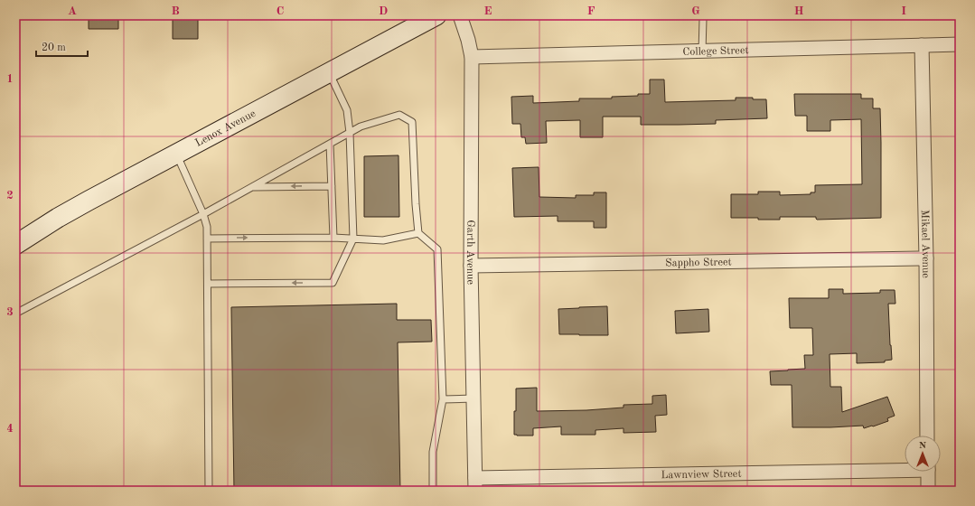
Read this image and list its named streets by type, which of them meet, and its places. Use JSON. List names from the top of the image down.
{
  "streets": {
    "main road": ["Lenox Avenue"],
    "street": [
      "College Street",
      "Mikael Avenue",
      "Garth Avenue",
      "Sappho Street",
      "Lawnview Street"
    ]
  },
  "crossings": [
    ["College Street", "Mikael Avenue"],
    ["College Street", "Garth Avenue"],
    ["Mikael Avenue", "Sappho Street"],
    ["Garth Avenue", "Sappho Street"],
    ["Garth Avenue", "Lawnview Street"]
  ],
  "scale_bar": "20 m",
  "north": "top",
  "grid": {
    "columns": [
      "A",
      "B",
      "C",
      "D",
      "E",
      "F",
      "G",
      "H",
      "I"
    ],
    "rows": [
      "1",
      "2",
      "3",
      "4"
    ]
  }
}
